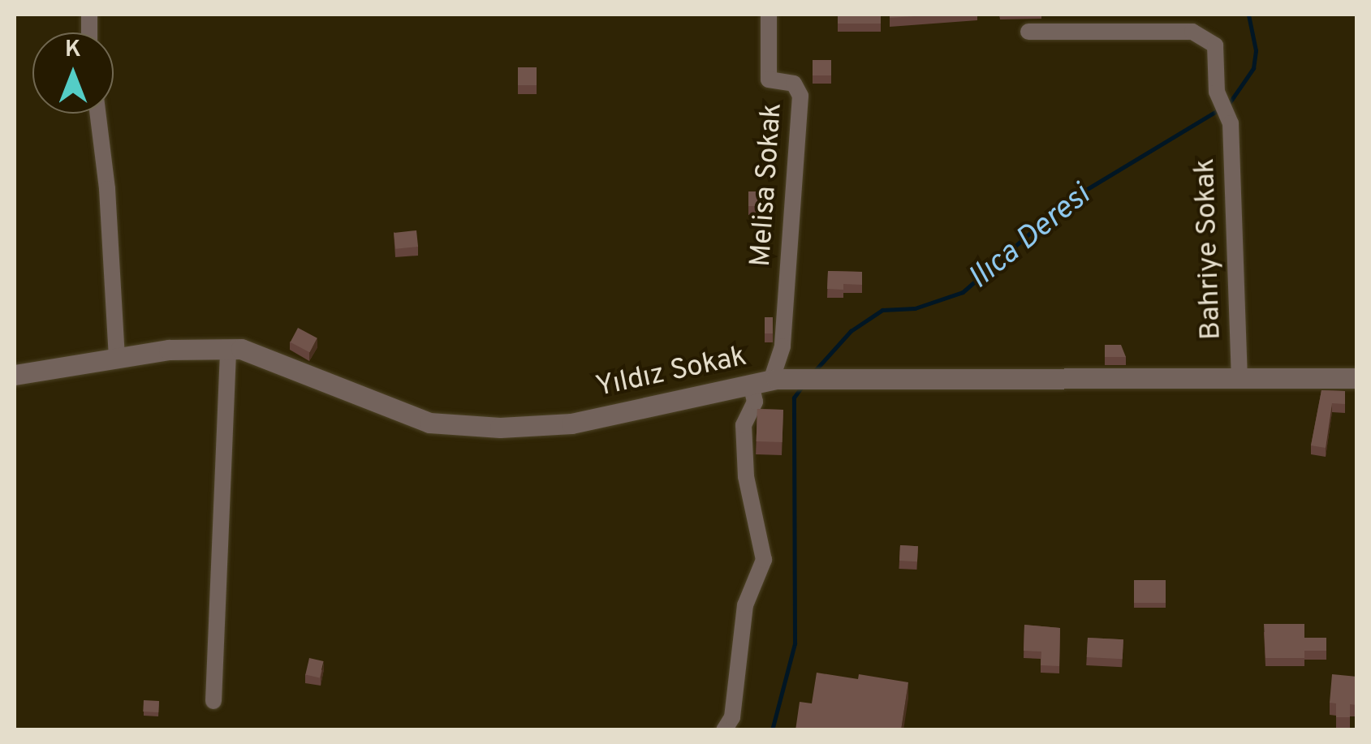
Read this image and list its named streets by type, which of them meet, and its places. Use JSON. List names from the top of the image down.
{
  "streets": {
    "street": ["Melisa Sokak", "Bahriye Sokak", "Yıldız Sokak"]
  },
  "crossings": [
    ["Melisa Sokak", "Yıldız Sokak"],
    ["Bahriye Sokak", "Yıldız Sokak"]
  ],
  "water": ["Ilıca Deresi"],
  "north": "top"
}
